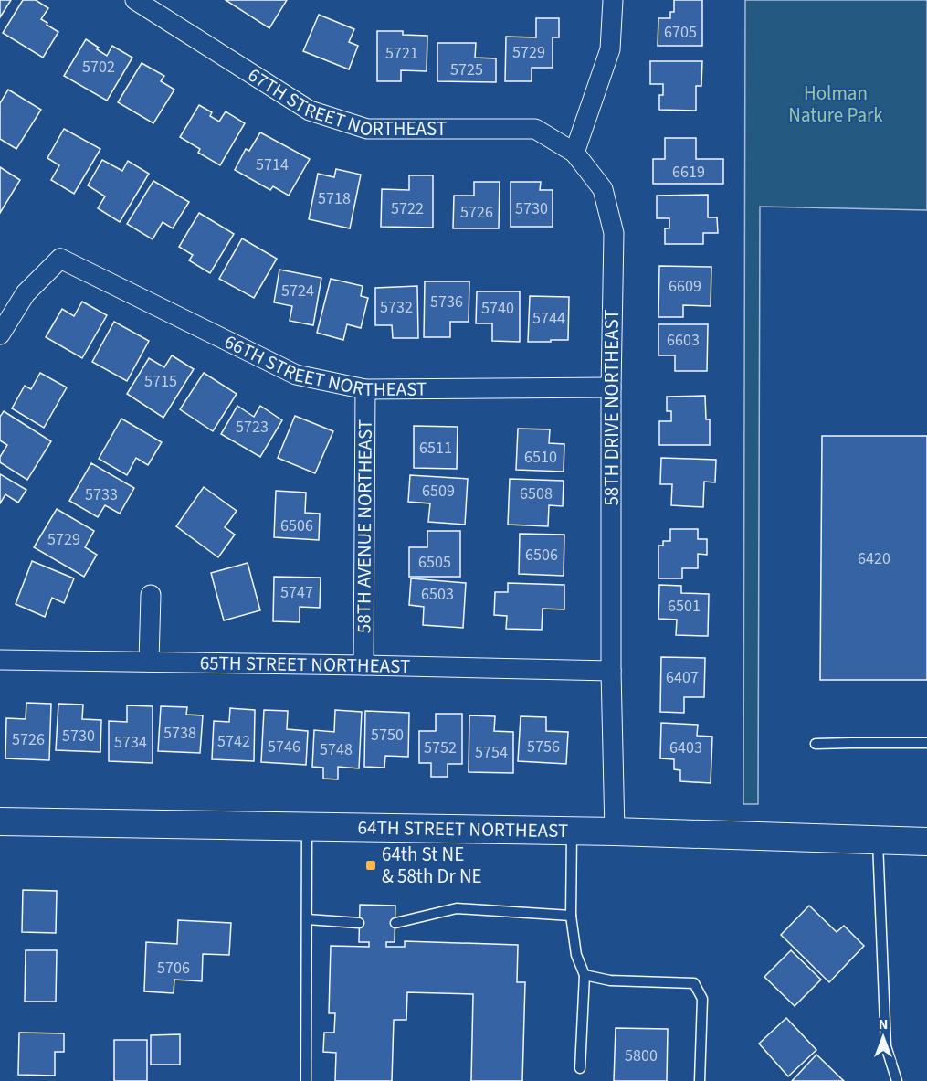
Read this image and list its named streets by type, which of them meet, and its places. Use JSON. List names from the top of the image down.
{
  "streets": {
    "main road": ["64TH STREET NORTHEAST"],
    "street": [
      "67TH STREET NORTHEAST",
      "66TH STREET NORTHEAST",
      "58TH DRIVE NORTHEAST",
      "58TH AVENUE NORTHEAST",
      "65TH STREET NORTHEAST"
    ]
  },
  "crossings": [
    ["67TH STREET NORTHEAST", "58TH DRIVE NORTHEAST"],
    ["66TH STREET NORTHEAST", "58TH DRIVE NORTHEAST"],
    ["66TH STREET NORTHEAST", "58TH AVENUE NORTHEAST"],
    ["58TH DRIVE NORTHEAST", "65TH STREET NORTHEAST"],
    ["58TH DRIVE NORTHEAST", "64TH STREET NORTHEAST"],
    ["58TH AVENUE NORTHEAST", "65TH STREET NORTHEAST"]
  ],
  "parks": ["Holman Nature Park"],
  "places": {
    "transit": ["64th St NE & 58th Dr NE"]
  },
  "house_numbers": [
    "6705",
    "5729",
    "5721",
    "5702",
    "5725",
    "5714",
    "6619",
    "5718",
    "5722",
    "5730",
    "5726",
    "6609",
    "5724",
    "5736",
    "5732",
    "5740",
    "5744",
    "6603",
    "5715",
    "5723",
    "6511",
    "6510",
    "6509",
    "6508",
    "5733",
    "6506",
    "5729",
    "6506",
    "6420",
    "6505",
    "5747",
    "6503",
    "6501",
    "6407",
    "5738",
    "5750",
    "5730",
    "5726",
    "5742",
    "5734",
    "5746",
    "5756",
    "5752",
    "6403",
    "5748",
    "5754",
    "5706",
    "5800"
  ],
  "north": "top"
}
